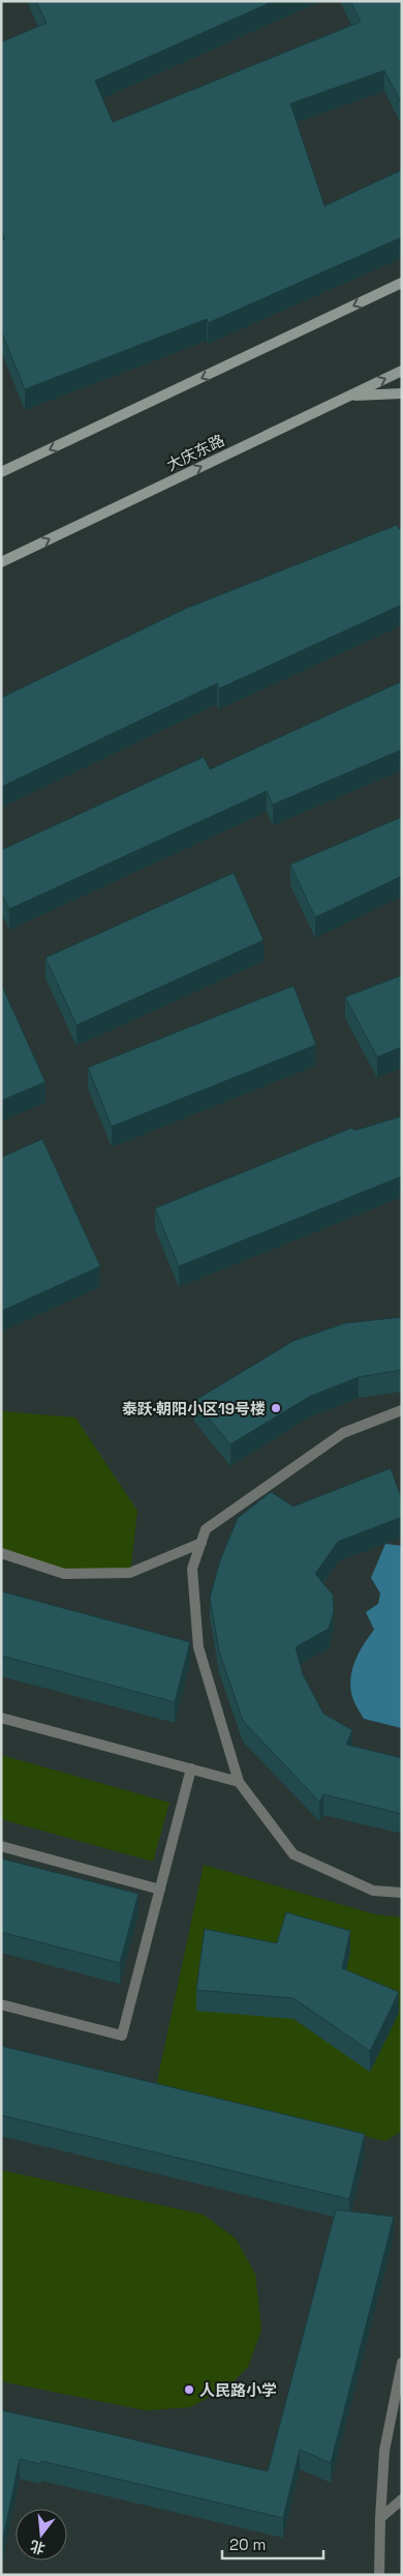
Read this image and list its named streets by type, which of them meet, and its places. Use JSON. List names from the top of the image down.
{
  "streets": {
    "main road": ["大庆东路"]
  },
  "places": ["泰跃·朝阳小区19号楼", "人民路小学"],
  "scale_bar": "20 m",
  "north": "bottom"
}
